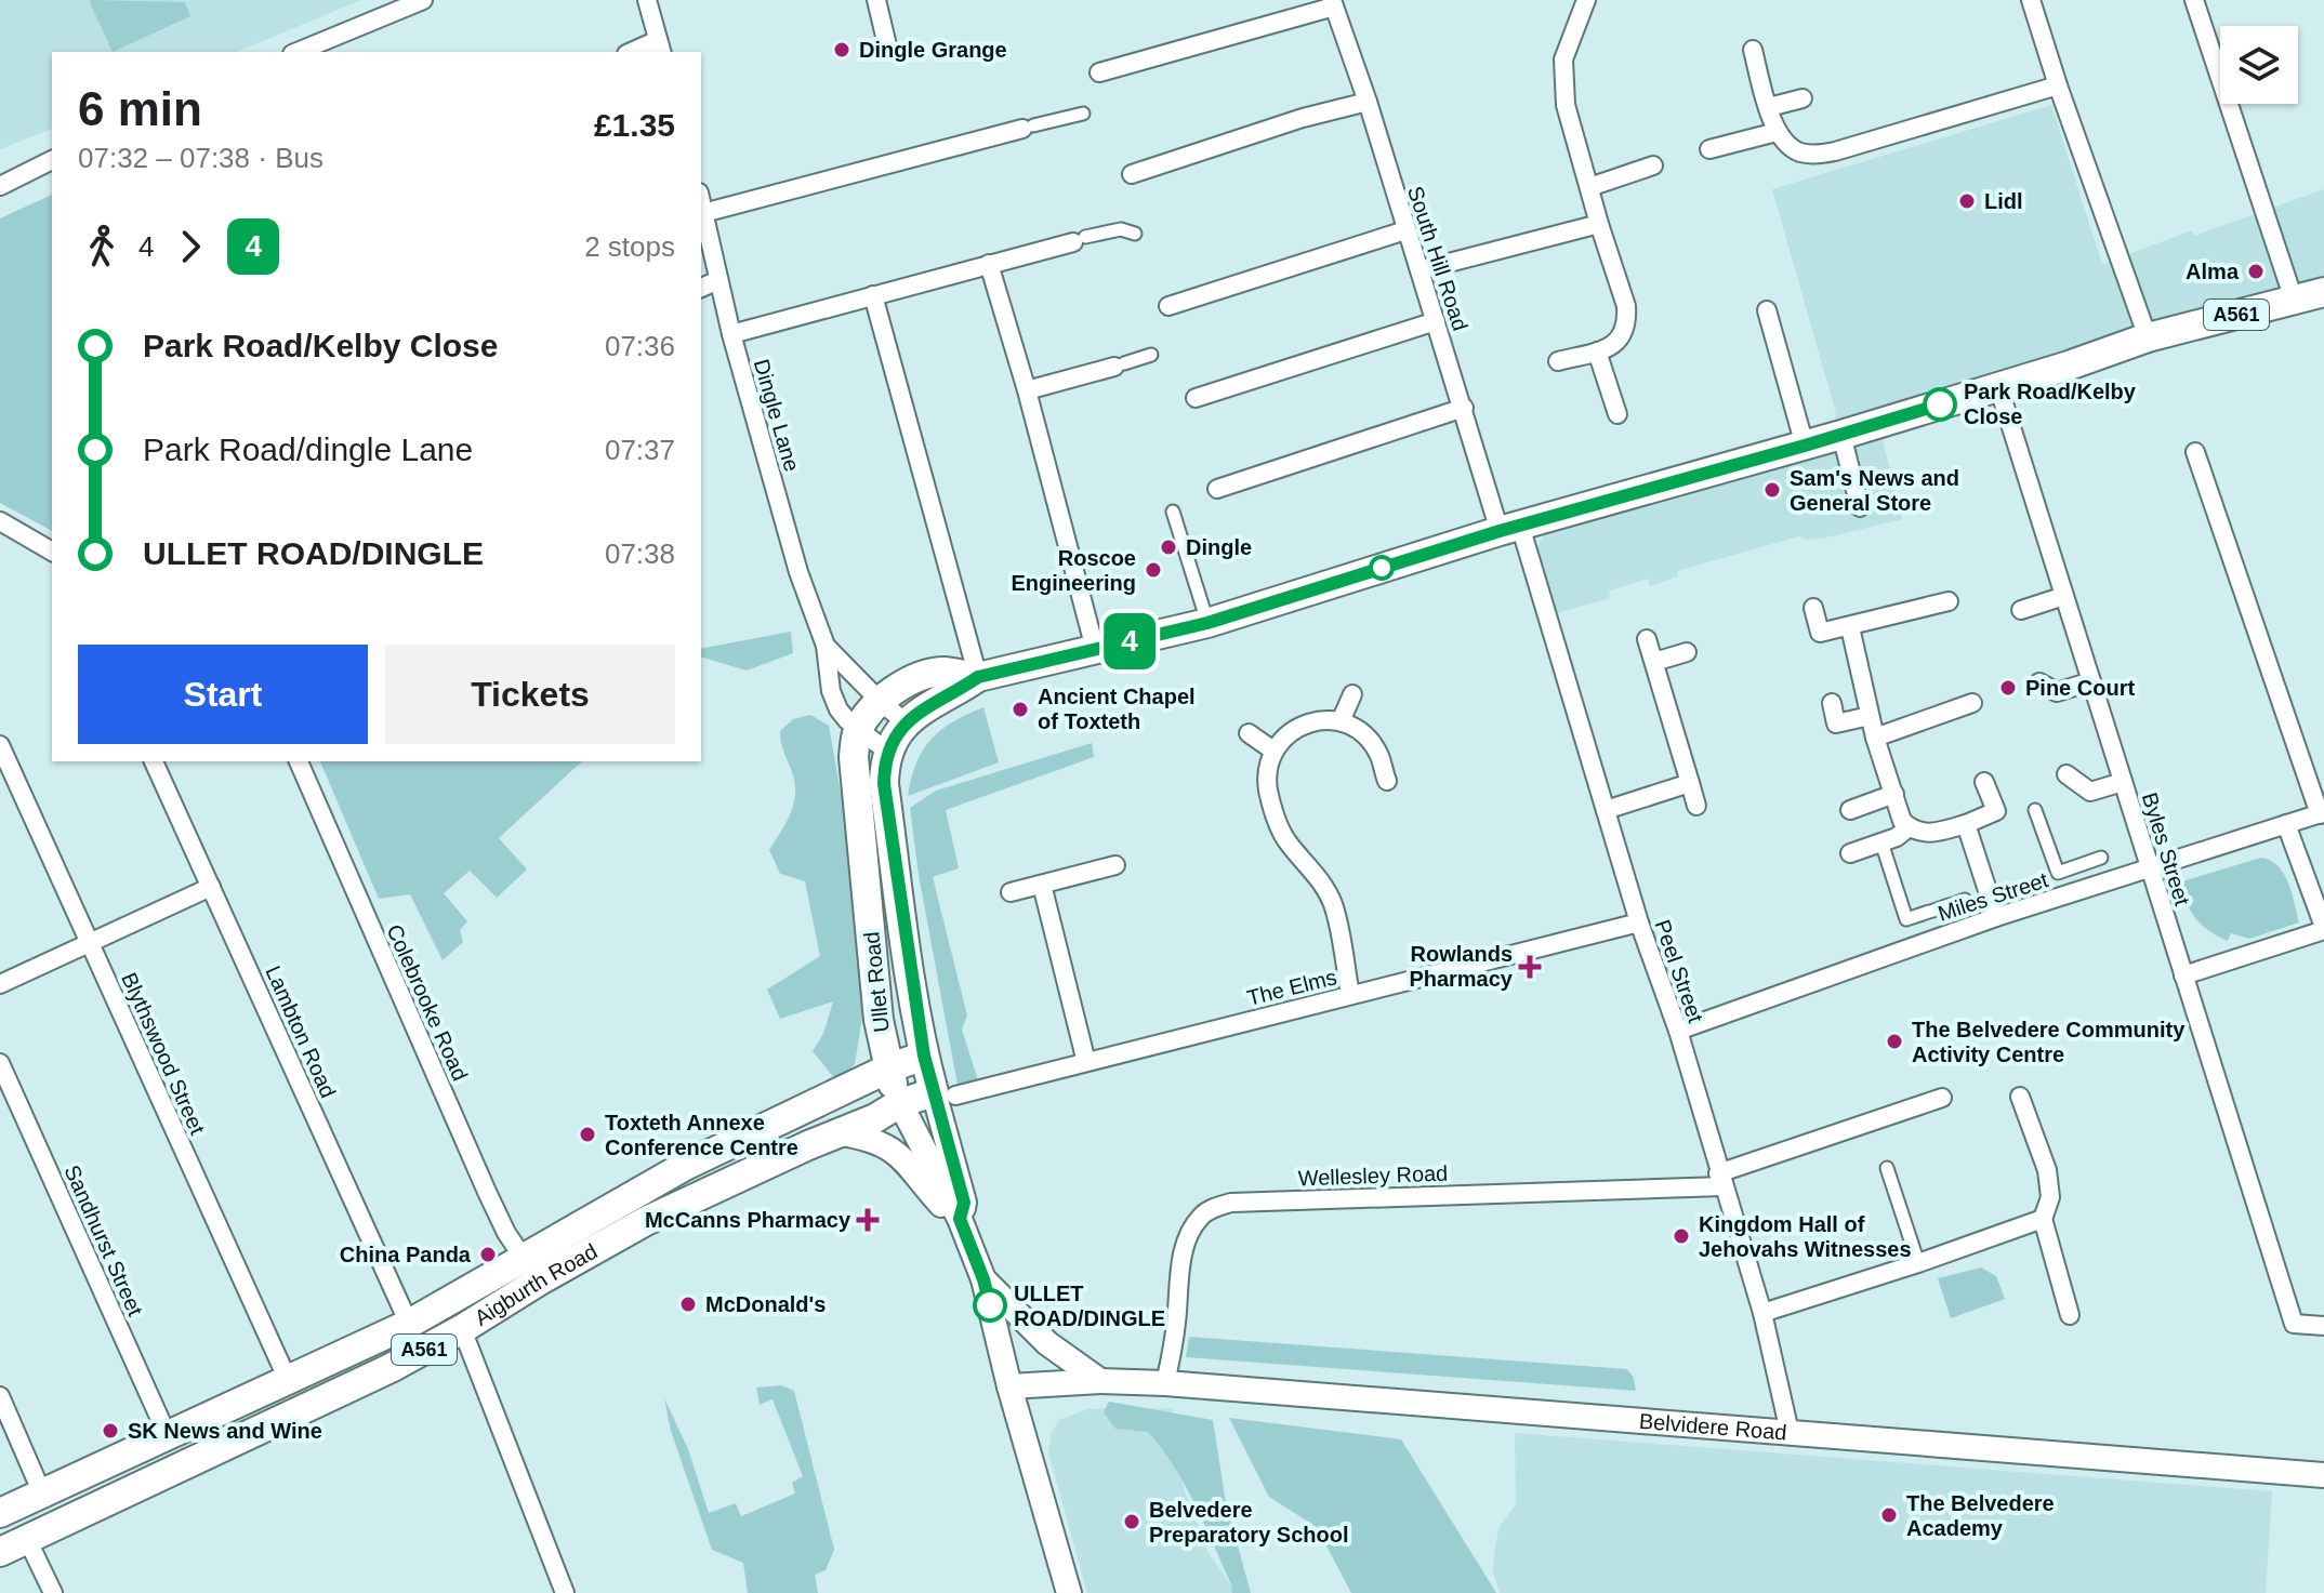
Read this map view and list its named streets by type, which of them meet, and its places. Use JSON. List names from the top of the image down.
{
  "streets": {
    "highway": ["A561", "Ullet Road", "Aigburth Road"],
    "main road": ["Belvidere Road"],
    "street": [
      "South Hill Road",
      "Dingle Lane",
      "Byles Street",
      "Miles Street",
      "Peel Street",
      "The Elms",
      "Colebrooke Road",
      "Lambton Road",
      "Blythswood Street",
      "Wellesley Road",
      "Sandhurst Street"
    ]
  },
  "crossings": [
    ["South Hill Road", "A561"],
    ["South Hill Road", "Peel Street"],
    ["A561", "Dingle Lane"],
    ["A561", "Byles Street"],
    ["A561", "Peel Street"],
    ["A561", "Ullet Road"],
    ["A561", "Aigburth Road"],
    ["Dingle Lane", "Ullet Road"],
    ["Byles Street", "Miles Street"],
    ["Miles Street", "Peel Street"],
    ["Peel Street", "The Elms"],
    ["Peel Street", "Wellesley Road"],
    ["Peel Street", "Belvidere Road"],
    ["Ullet Road", "The Elms"],
    ["Ullet Road", "Aigburth Road"],
    ["Ullet Road", "Belvidere Road"],
    ["The Elms", "Aigburth Road"],
    ["Colebrooke Road", "Aigburth Road"],
    ["Lambton Road", "Aigburth Road"],
    ["Blythswood Street", "Aigburth Road"],
    ["Wellesley Road", "Belvidere Road"],
    ["Sandhurst Street", "Aigburth Road"]
  ],
  "places": {
    "other": [
      "Dingle Grange",
      "Lidl",
      "Alma",
      "Park Road/Kelby Close",
      "Sam's News and General Store",
      "Dingle",
      "Roscoe Engineering",
      "Pine Court",
      "Ancient Chapel of Toxteth",
      "The Belvedere Community Activity Centre",
      "Toxteth Annexe Conference Centre",
      "Kingdom Hall of Jehovahs Witnesses",
      "China Panda",
      "McDonald's",
      "ULLET ROAD/DINGLE",
      "SK News and Wine",
      "The Belvedere Academy",
      "Belvedere Preparatory School"
    ],
    "health": ["Rowlands Pharmacy", "McCanns Pharmacy"]
  },
  "lines": ["bus line 4"],
  "page": {
    "on_map": "4",
    "heading": ["6 min", "07:32 – 07:38 · Bus", "£1.35"],
    "legs": ["4", "4", "2 stops"],
    "list": [
      {
        "name": "Park Road/Kelby Close",
        "value": "07:36"
      },
      {
        "name": "Park Road/dingle Lane",
        "value": "07:37"
      },
      {
        "name": "ULLET ROAD/DINGLE",
        "value": "07:38"
      }
    ],
    "buttons": ["Start", "Tickets"]
  }
}
